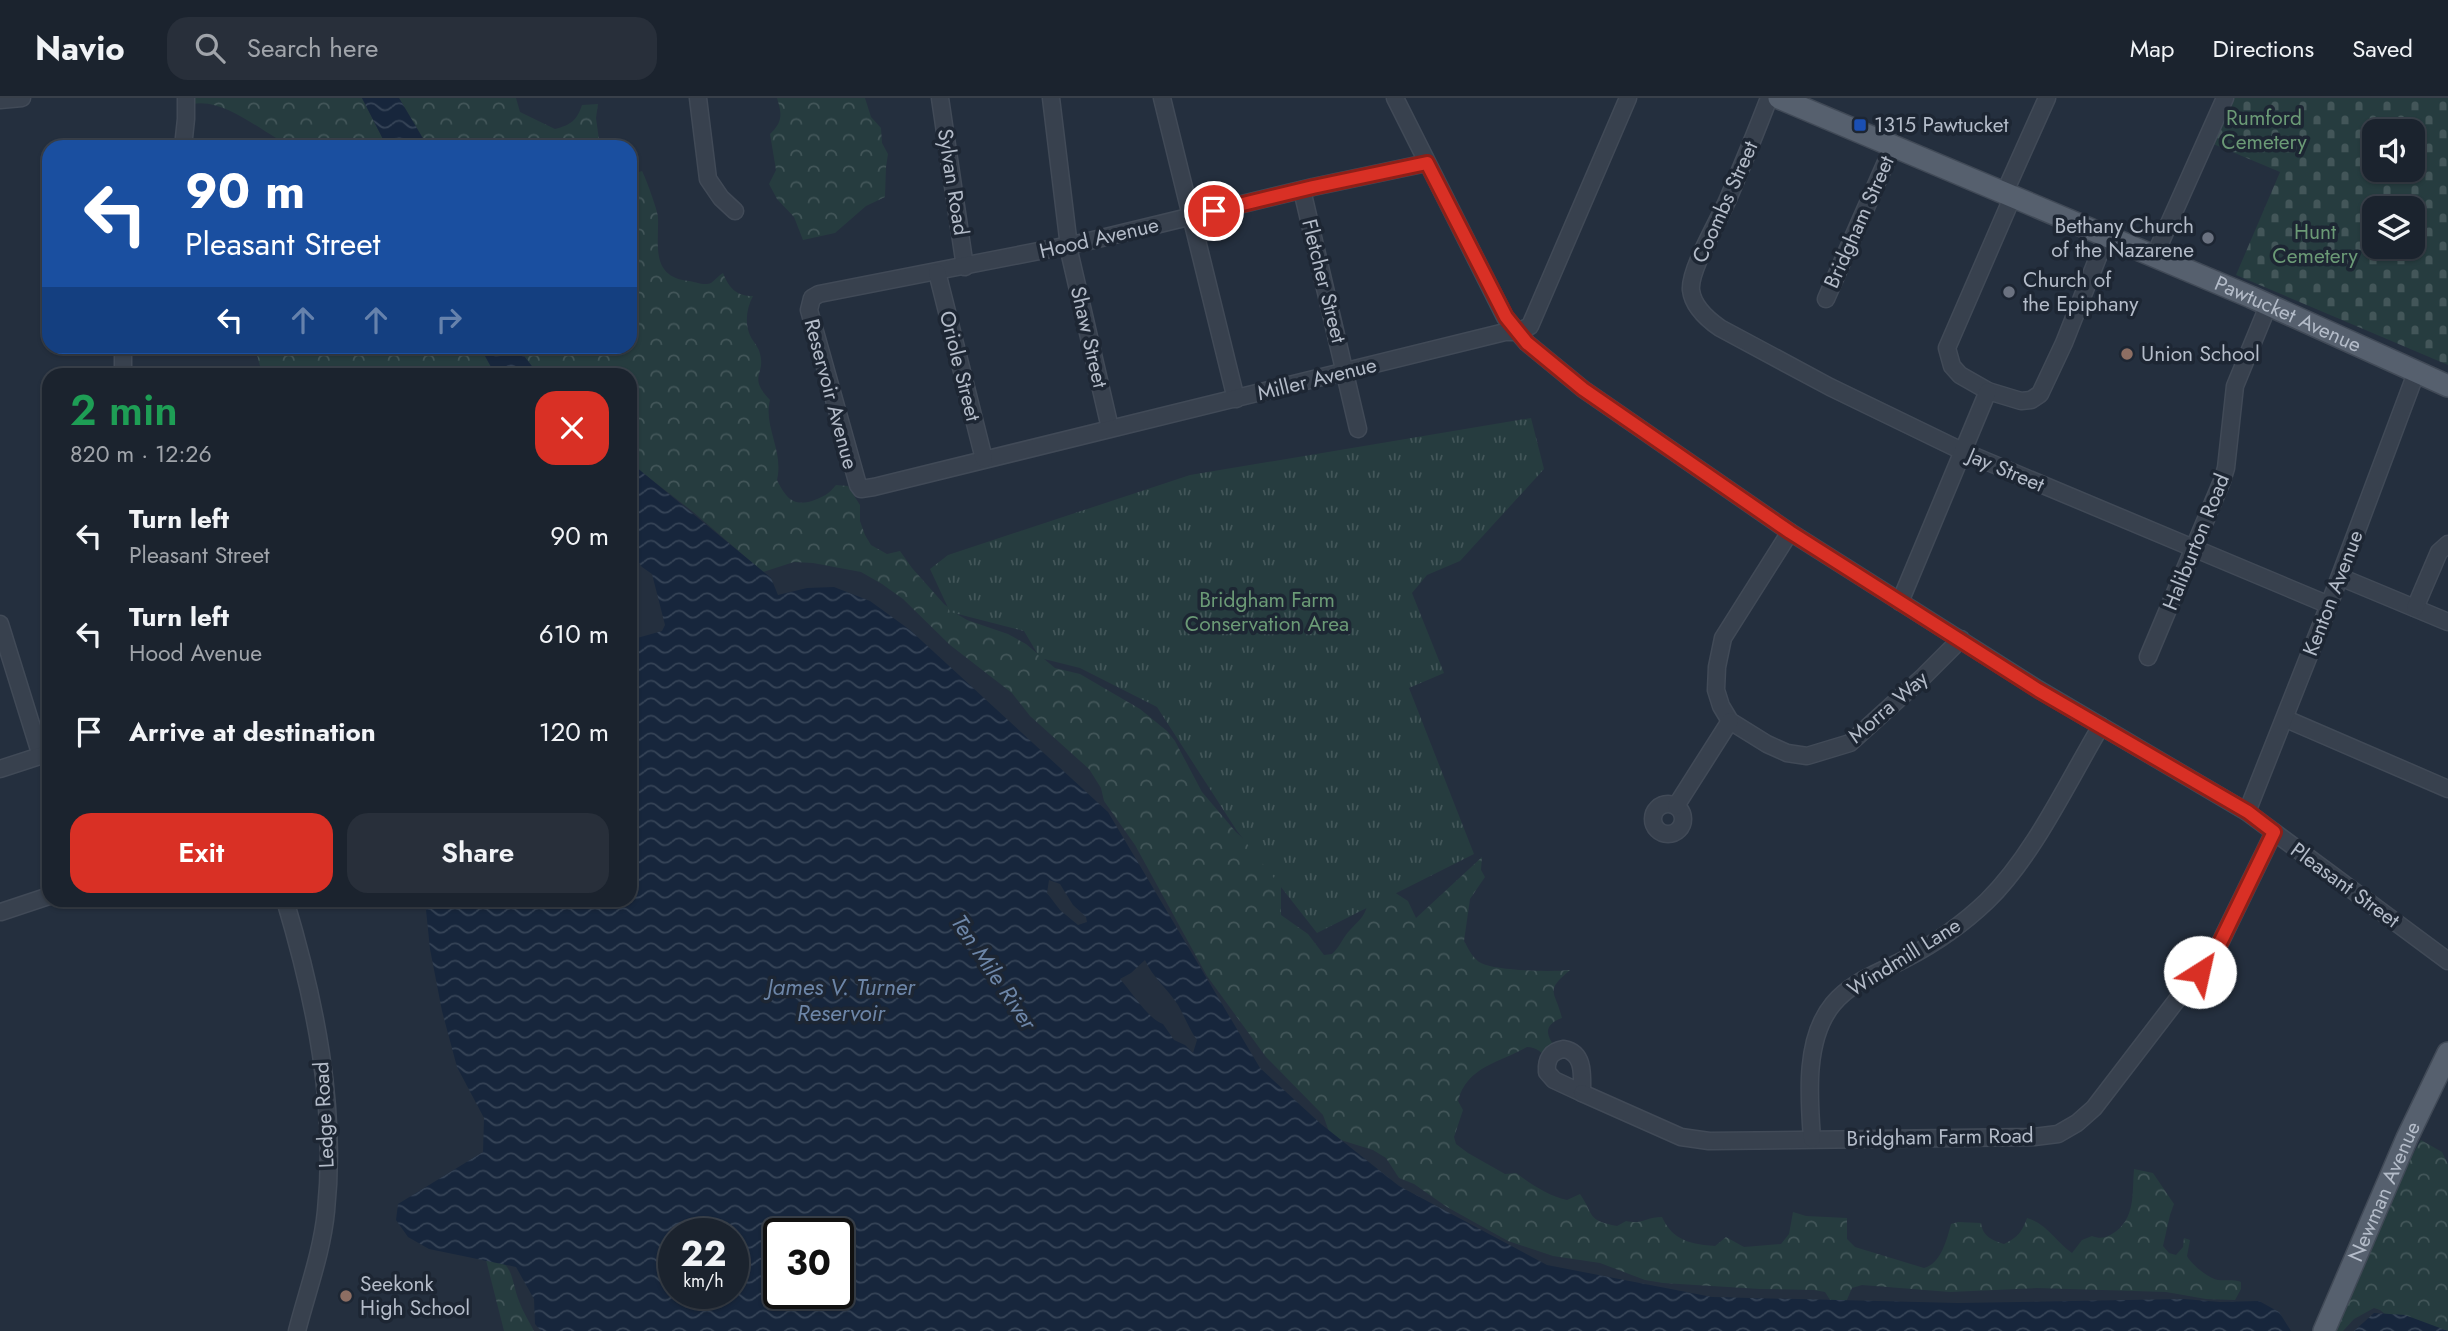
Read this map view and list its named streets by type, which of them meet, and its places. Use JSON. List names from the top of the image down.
{
  "streets": {
    "main road": ["Pawtucket Avenue", "Newman Avenue"],
    "street": [
      "Sylvan Road",
      "Coombs Street",
      "Bridgham Street",
      "Hood Avenue",
      "Fletcher Street",
      "Shaw Street",
      "Oriole Street",
      "Miller Avenue",
      "Reservoir Avenue",
      "Jay Street",
      "Haliburton Road",
      "Kenton Avenue",
      "Morra Way",
      "Pleasant Street",
      "Windmill Lane",
      "Ledge Road",
      "Bridgham Farm Road"
    ]
  },
  "crossings": [
    ["Sylvan Road", "Hood Avenue"],
    ["Coombs Street", "Jay Street"],
    ["Bridgham Street", "Pawtucket Avenue"],
    ["Hood Avenue", "Fletcher Street"],
    ["Hood Avenue", "Shaw Street"],
    ["Hood Avenue", "Oriole Street"],
    ["Hood Avenue", "Reservoir Avenue"],
    ["Hood Avenue", "Pleasant Street"],
    ["Fletcher Street", "Miller Avenue"],
    ["Pawtucket Avenue", "Haliburton Road"],
    ["Pawtucket Avenue", "Kenton Avenue"],
    ["Shaw Street", "Miller Avenue"],
    ["Oriole Street", "Miller Avenue"],
    ["Miller Avenue", "Reservoir Avenue"],
    ["Miller Avenue", "Pleasant Street"],
    ["Jay Street", "Haliburton Road"],
    ["Jay Street", "Kenton Avenue"],
    ["Kenton Avenue", "Pleasant Street"],
    ["Morra Way", "Pleasant Street"],
    ["Pleasant Street", "Windmill Lane"],
    ["Pleasant Street", "Bridgham Farm Road"],
    ["Windmill Lane", "Bridgham Farm Road"]
  ],
  "water": ["Ten Mile River", "James V. Turner Reservoir"],
  "parks": ["Rumford Cemetery", "Hunt Cemetery", "Bridgham Farm Conservation Area"],
  "places": {
    "transit": ["1315 Pawtucket"],
    "other": [
      "Bethany Church of the Nazarene",
      "Church of the Epiphany",
      "Union School",
      "Seekonk High School"
    ]
  },
  "page": {
    "header": "Navio",
    "search": "Search here",
    "nav": ["Map", "Directions", "Saved"],
    "turn": ["90 m", "Pleasant Street"],
    "heading": ["2 min", "820 m · 12:26"],
    "list": [
      {
        "name": "Turn left",
        "note": "Pleasant Street",
        "value": "90 m"
      },
      {
        "name": "Turn left",
        "note": "Hood Avenue",
        "value": "610 m"
      },
      {
        "name": "Arrive at destination",
        "value": "120 m"
      }
    ],
    "buttons": ["Exit", "Share"],
    "speed": "22 km/h",
    "limit": "30"
  }
}
